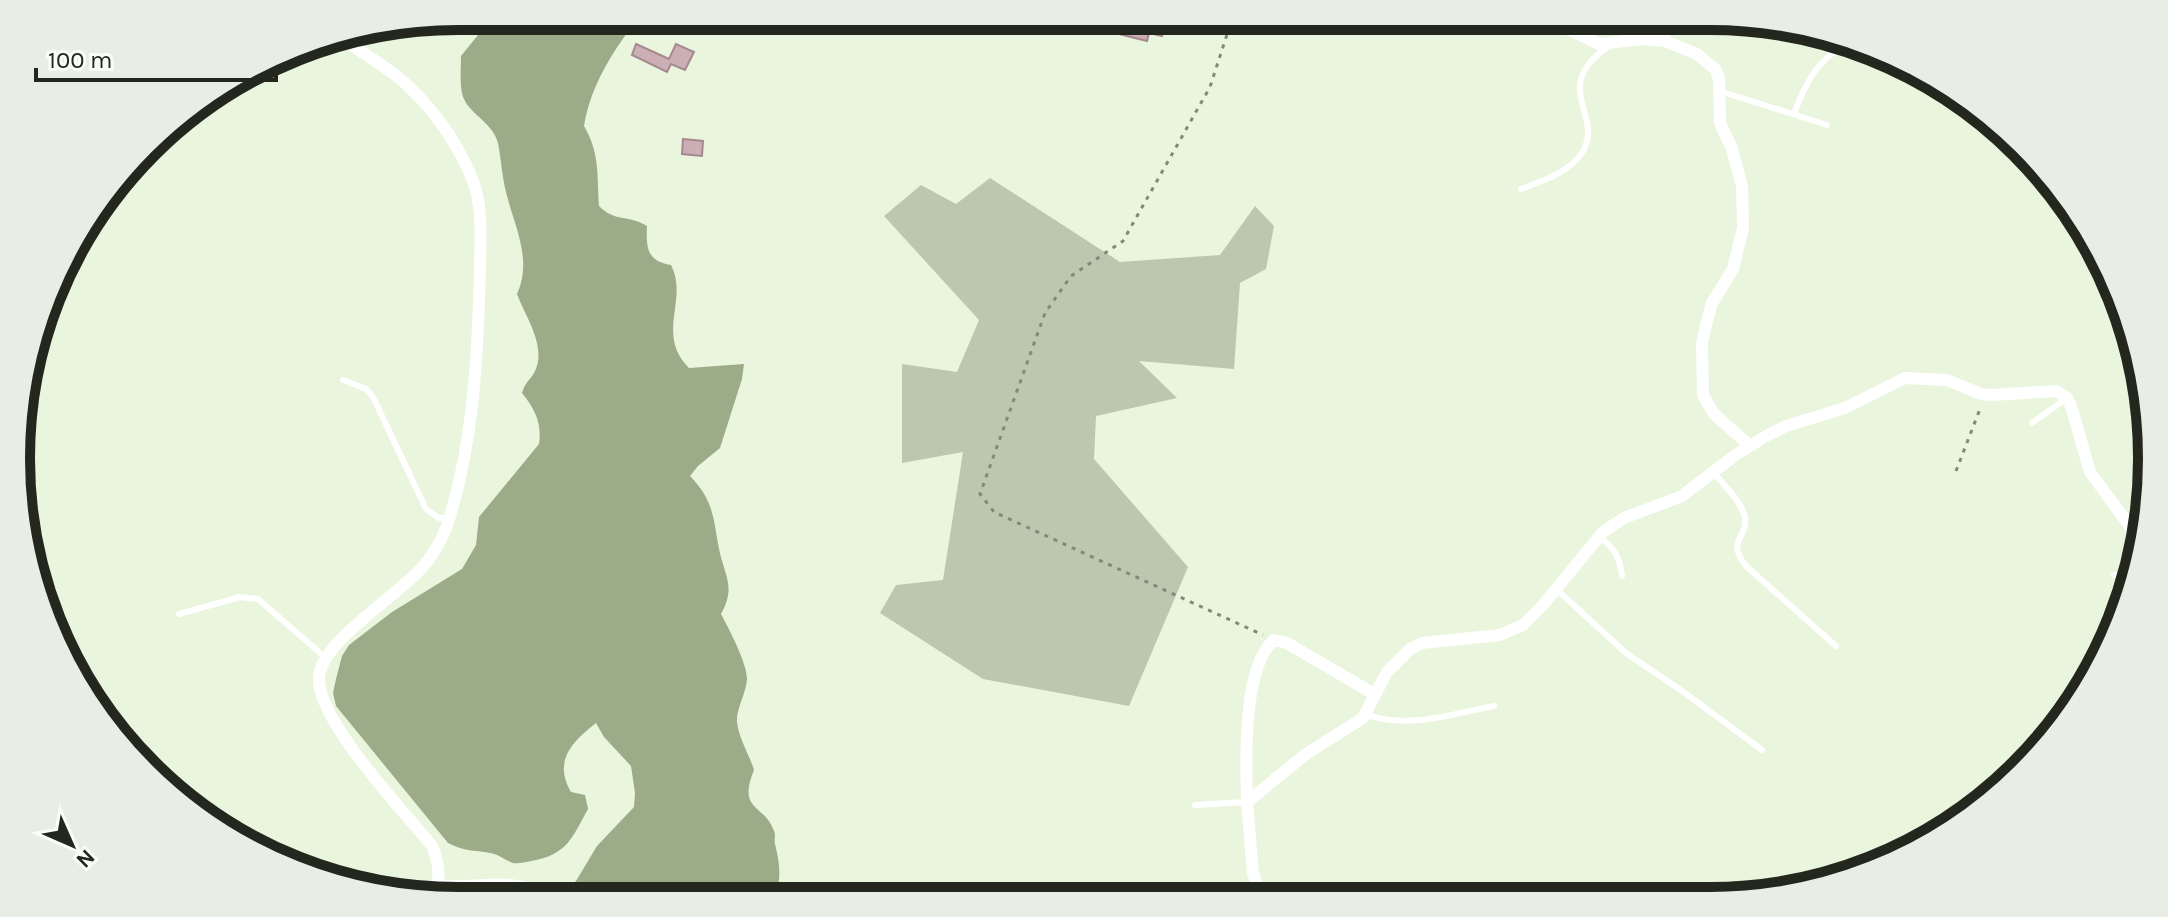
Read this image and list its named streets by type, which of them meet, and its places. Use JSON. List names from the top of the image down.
{
  "scale_bar": "100 m",
  "north": "bottom right"
}
